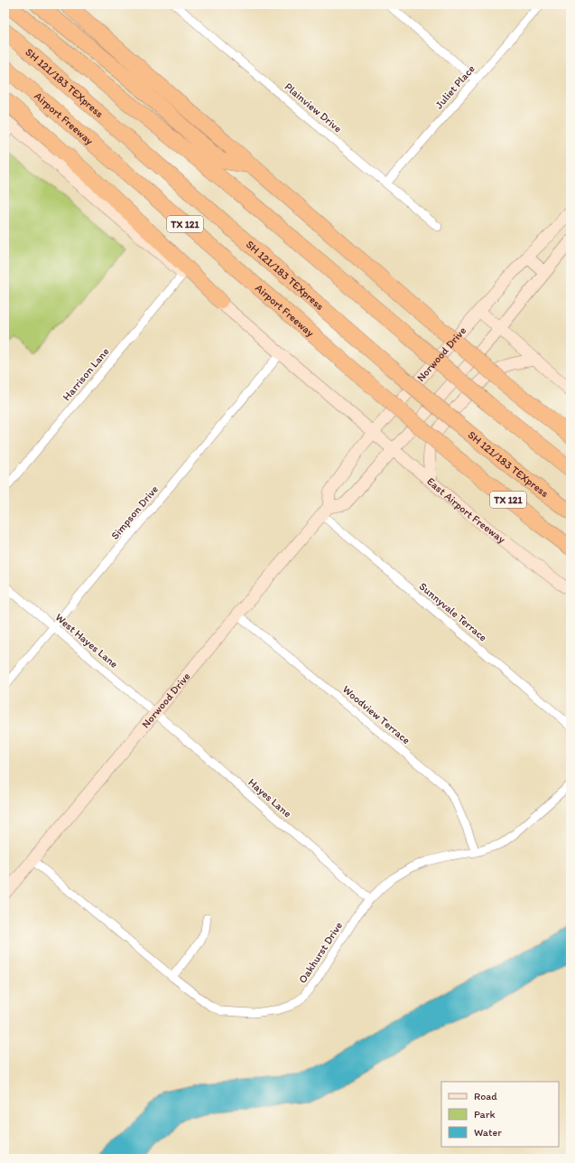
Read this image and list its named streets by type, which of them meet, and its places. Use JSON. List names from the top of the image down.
{
  "streets": {
    "highway": ["SH 121/183 TEXpress", "Airport Freeway", "TX 121"],
    "main road": ["Norwood Drive", "East Airport Freeway"],
    "street": [
      "Juliet Place",
      "Plainview Drive",
      "Harrison Lane",
      "Simpson Drive",
      "Sunnyvale Terrace",
      "West Hayes Lane",
      "Woodview Terrace",
      "Hayes Lane",
      "Oakhurst Drive"
    ]
  },
  "crossings": [
    ["Juliet Place", "Plainview Drive"],
    ["Norwood Drive", "East Airport Freeway"],
    ["Norwood Drive", "Sunnyvale Terrace"],
    ["Norwood Drive", "West Hayes Lane"],
    ["Norwood Drive", "Woodview Terrace"],
    ["Norwood Drive", "Hayes Lane"],
    ["Norwood Drive", "Oakhurst Drive"],
    ["Simpson Drive", "West Hayes Lane"],
    ["West Hayes Lane", "Hayes Lane"],
    ["Woodview Terrace", "Oakhurst Drive"],
    ["Hayes Lane", "Oakhurst Drive"]
  ],
  "legend": ["Road", "Park", "Water"]
}
